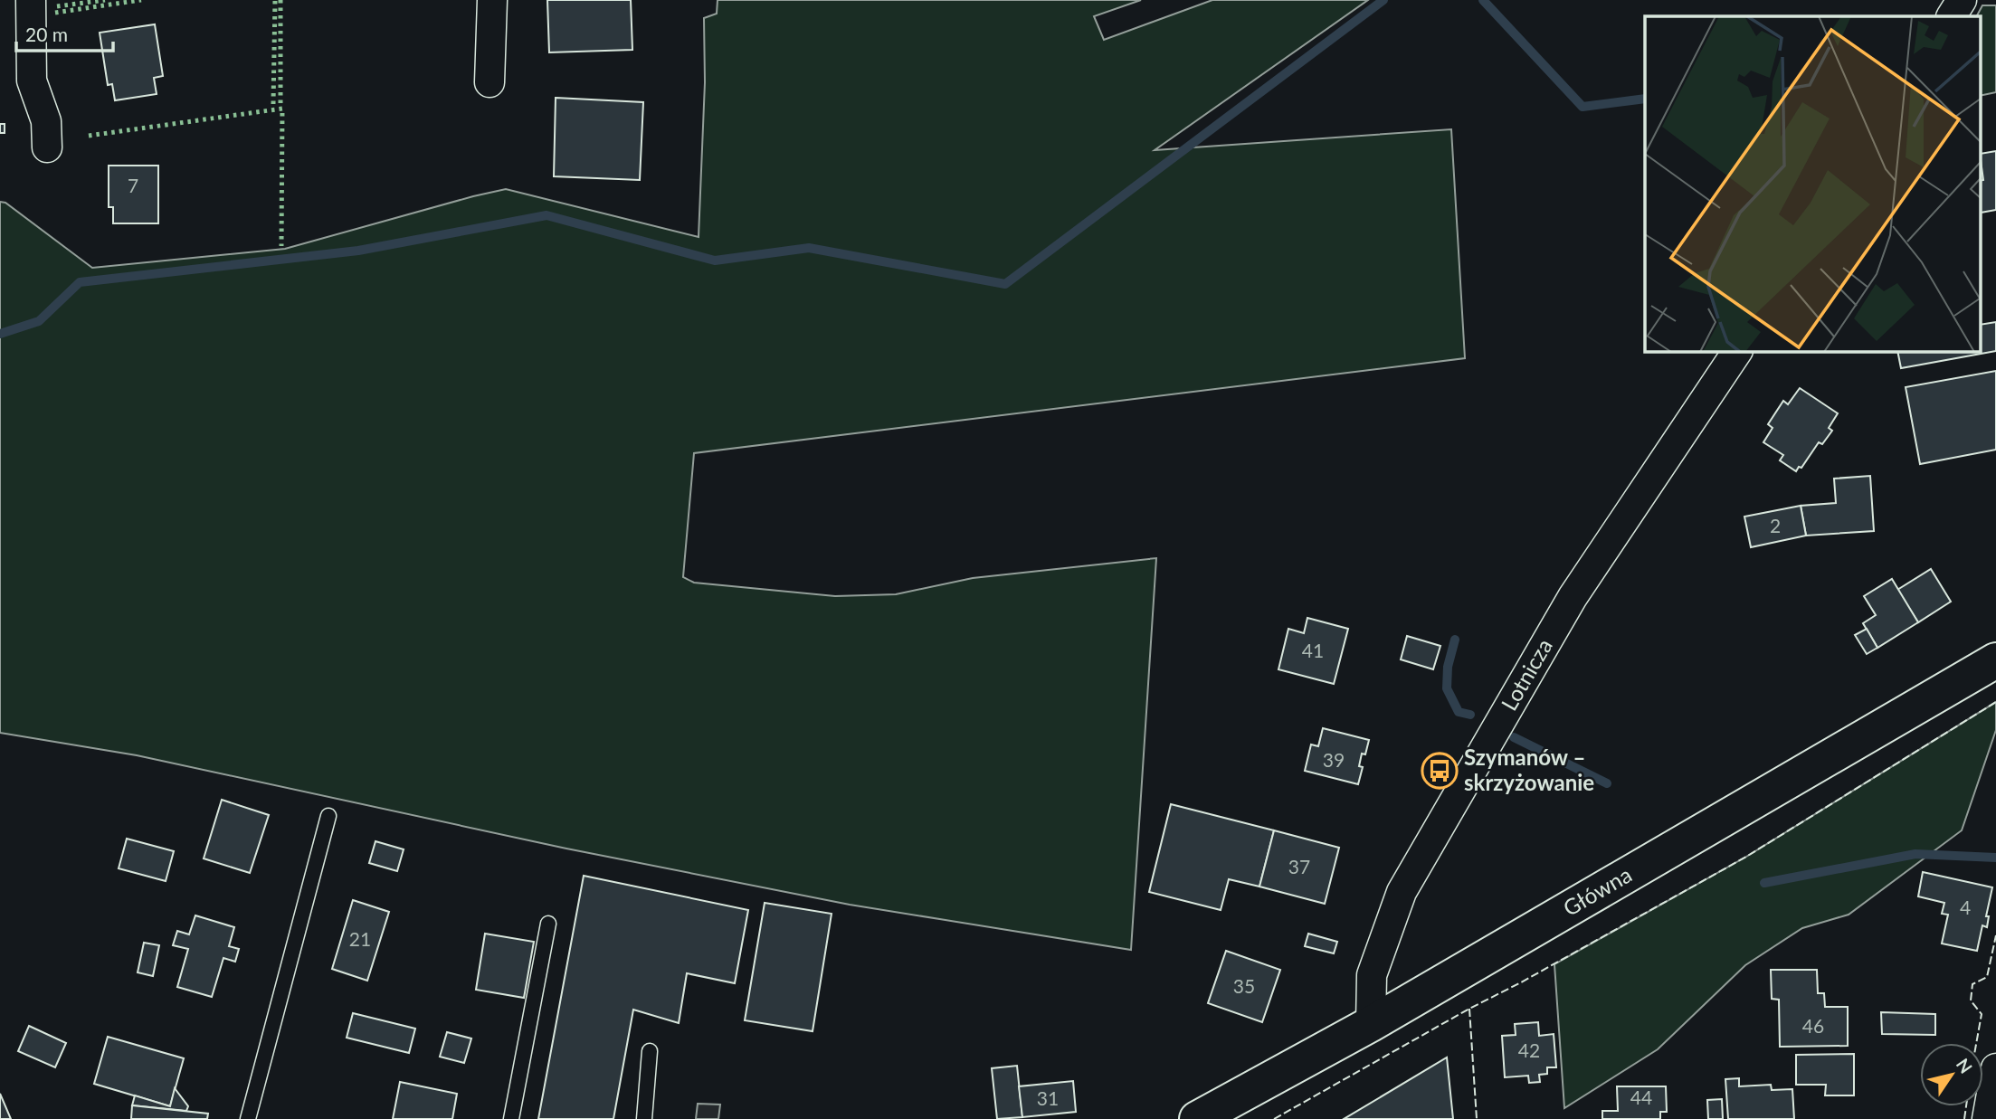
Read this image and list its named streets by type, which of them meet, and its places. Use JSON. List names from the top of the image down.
{
  "streets": {
    "main road": ["Główna"],
    "street": ["Lotnicza"]
  },
  "crossings": [
    ["Lotnicza", "Główna"]
  ],
  "places": {
    "bus stop": ["Szymanów – skrzyżowanie"]
  },
  "house_numbers": [
    "7",
    "2",
    "41",
    "39",
    "37",
    "4",
    "21",
    "35",
    "46",
    "42",
    "44",
    "31"
  ],
  "scale_bar": "20 m",
  "north": "top right"
}
